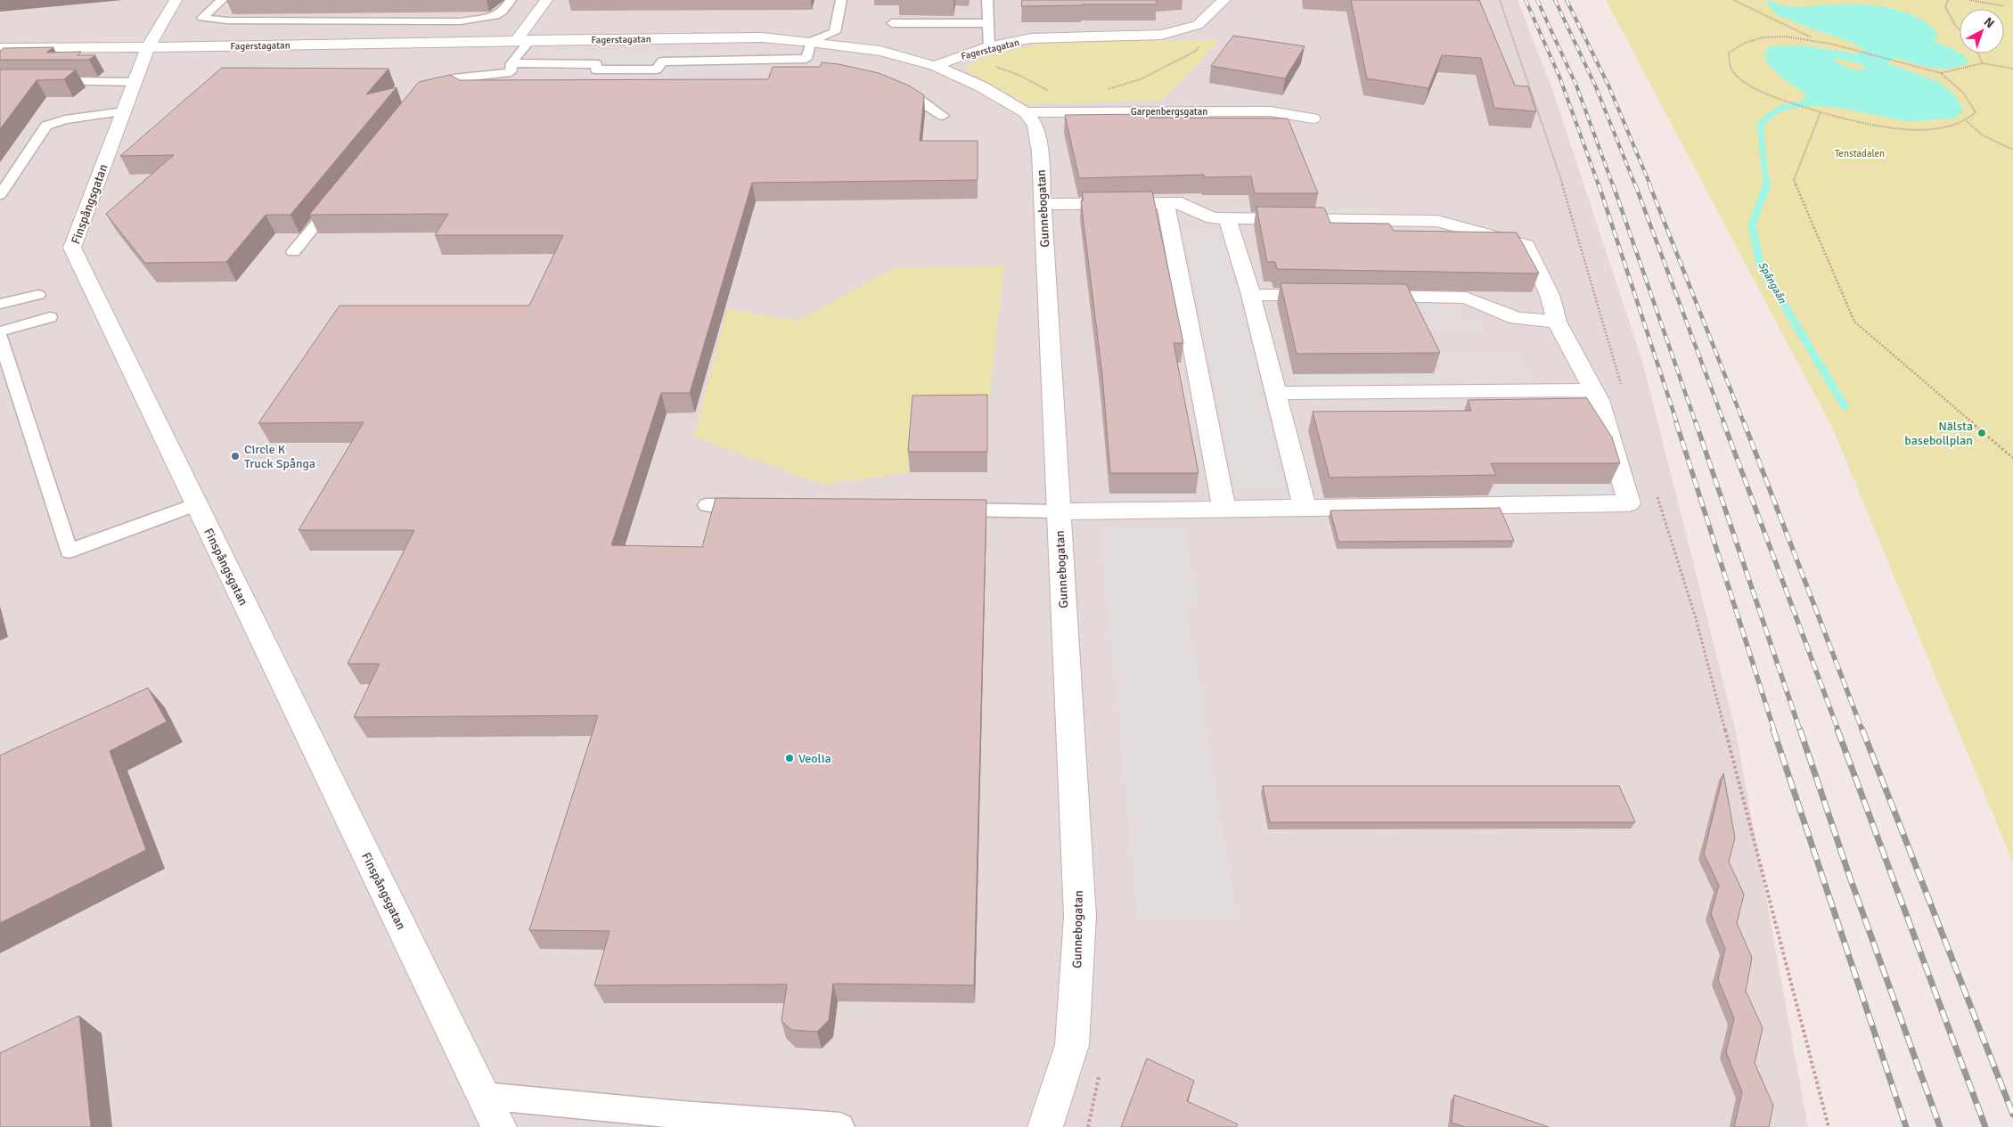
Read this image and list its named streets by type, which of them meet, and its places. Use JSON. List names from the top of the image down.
{
  "streets": {
    "street": [
      "Fagerstagatan",
      "Garpenbergsgatan",
      "Finspångsgatan",
      "Gunnebogatan"
    ]
  },
  "crossings": [
    ["Fagerstagatan", "Finspångsgatan"],
    ["Fagerstagatan", "Gunnebogatan"],
    ["Garpenbergsgatan", "Gunnebogatan"]
  ],
  "water": ["Spångaån"],
  "parks": ["Tenstadalen"],
  "places": ["Nälsta basebollplan", "Circle K Truck Spånga", "Veolia"],
  "north": "top right"
}
